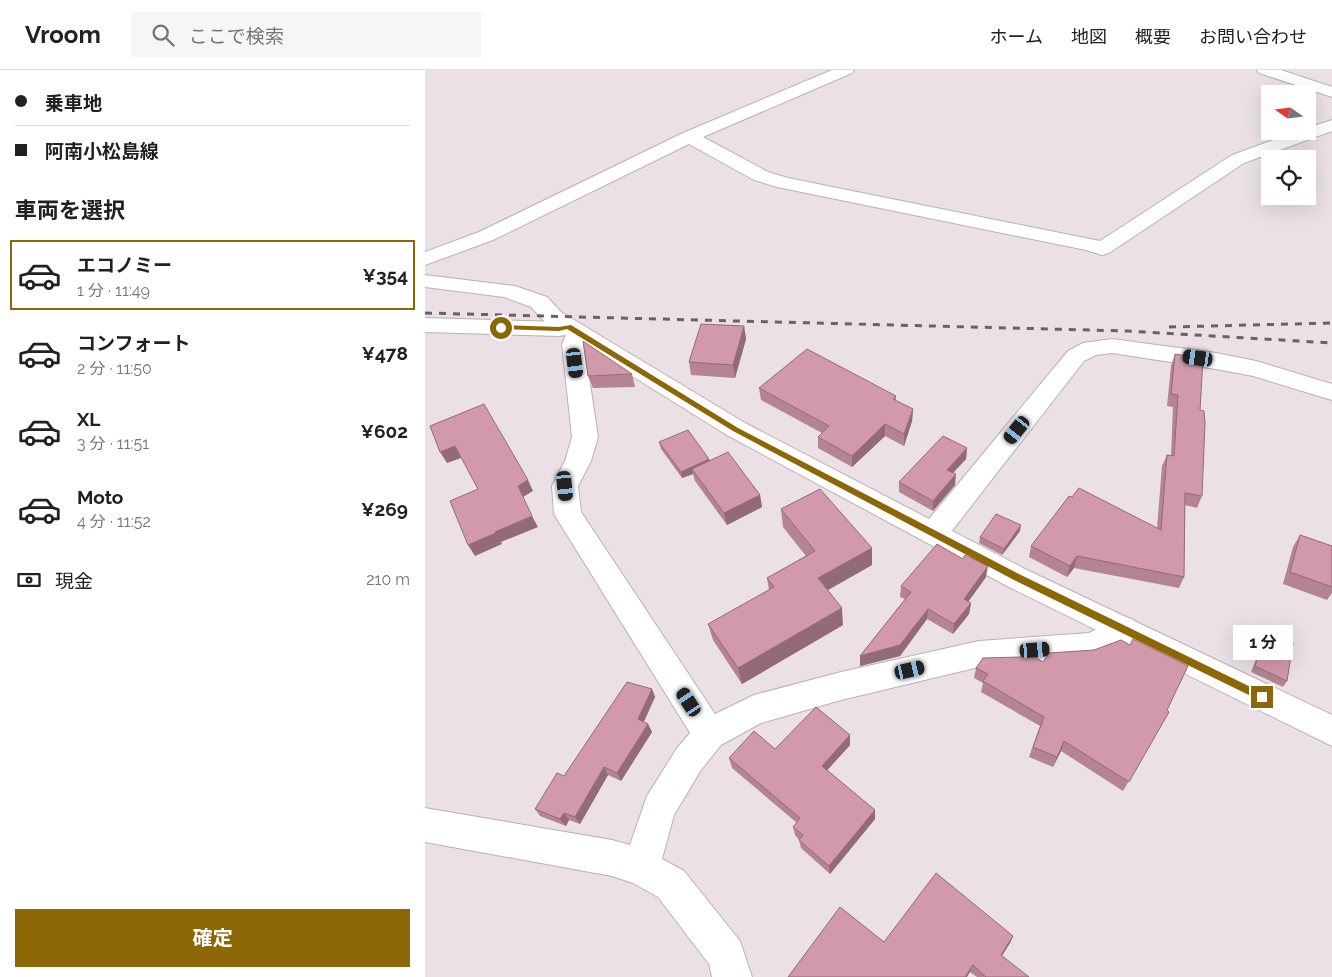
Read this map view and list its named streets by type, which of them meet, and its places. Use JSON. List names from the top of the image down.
{
  "north": "left",
  "page": {
    "header": "Vroom",
    "search": "ここで検索",
    "nav": [
      "ホーム",
      "地図",
      "概要",
      "お問い合わせ"
    ],
    "banner": ["乗車地", "阿南小松島線"],
    "heading": "車両を選択",
    "list": [
      {
        "name": "エコノミー",
        "note": "1 分 · 11:49",
        "value": "¥354"
      },
      {
        "name": "コンフォート",
        "note": "2 分 · 11:50",
        "value": "¥478"
      },
      {
        "name": "XL",
        "note": "3 分 · 11:51",
        "value": "¥602"
      },
      {
        "name": "Moto",
        "note": "4 分 · 11:52",
        "value": "¥269"
      }
    ],
    "pay": ["現金", "210 m"],
    "bubble": "1 分",
    "buttons": "確定"
  }
}
